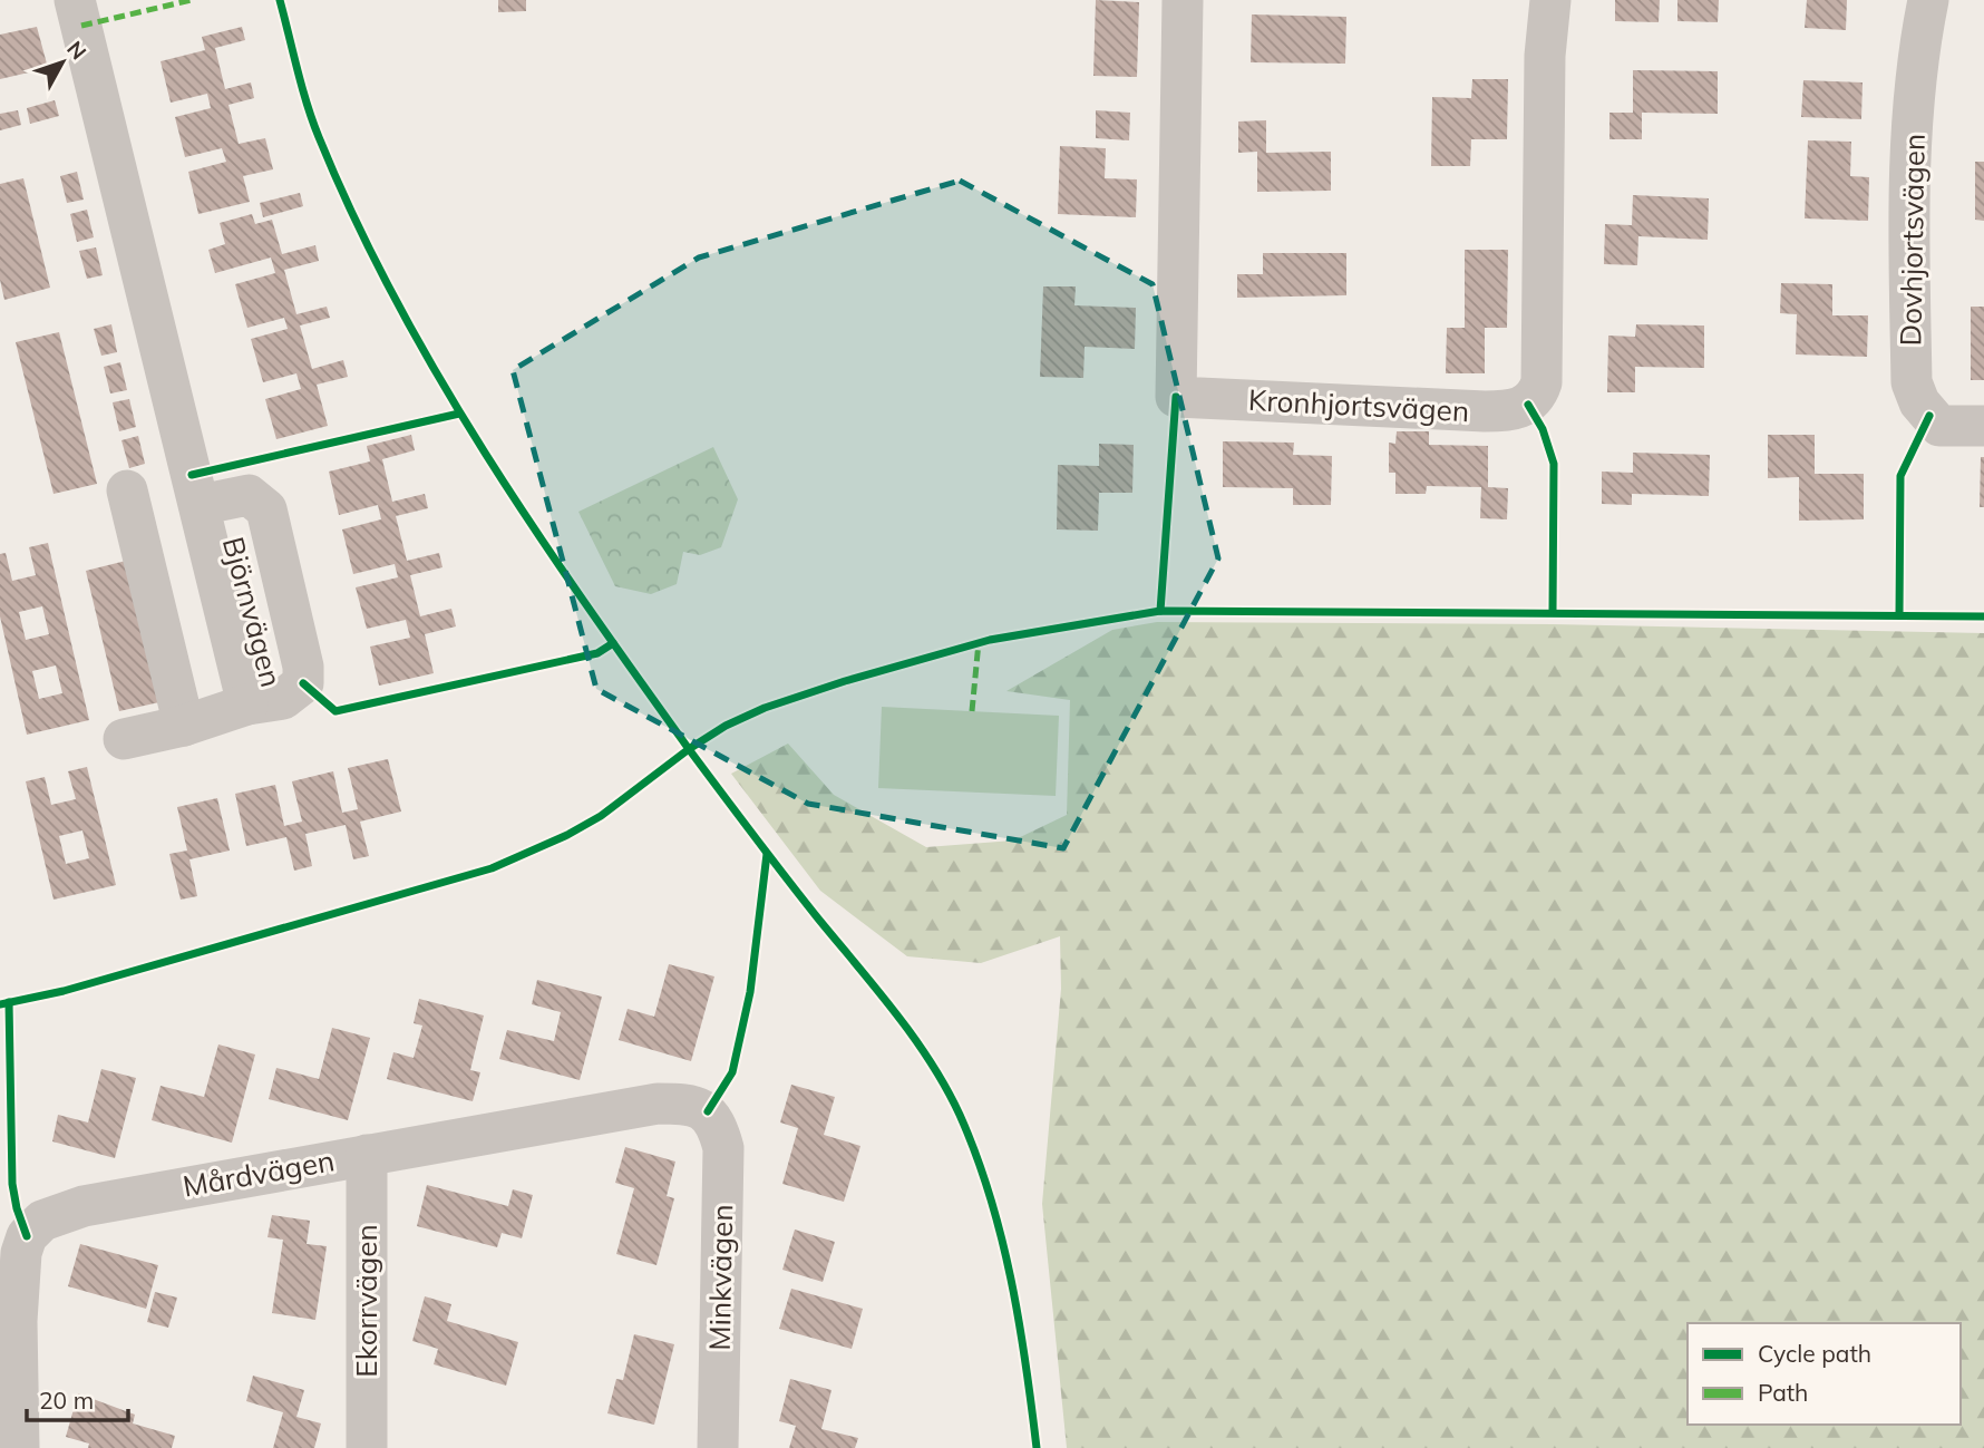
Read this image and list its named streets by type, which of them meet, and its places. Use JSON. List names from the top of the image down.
{
  "streets": {
    "street": [
      "Dovhjortsvägen",
      "Kronhjortsvägen",
      "Björnvägen",
      "Mårdvägen",
      "Minkvägen",
      "Ekorrvägen"
    ]
  },
  "crossings": [
    ["Mårdvägen", "Minkvägen"],
    ["Mårdvägen", "Ekorrvägen"]
  ],
  "legend": ["Cycle path", "Path"],
  "scale_bar": "20 m",
  "north": "top right"
}
